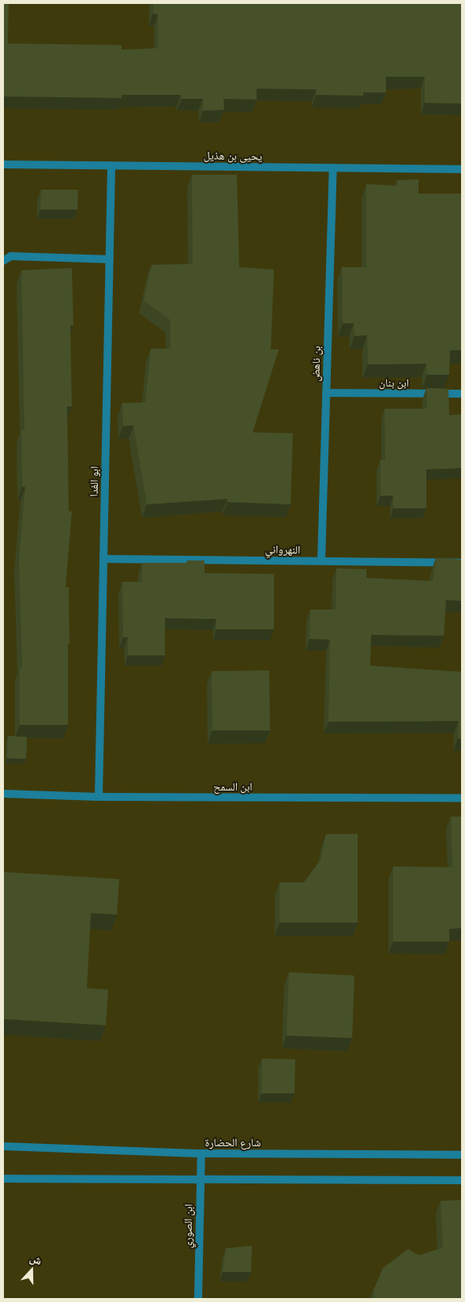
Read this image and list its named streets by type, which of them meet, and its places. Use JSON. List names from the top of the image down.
{
  "streets": {
    "street": [
      "يحيى بن هذيل",
      "بن ناهض",
      "ابن بنان",
      "ابو الفدا",
      "النهرواني",
      "ابن السمح",
      "شارع الحضارة",
      "ابن الصوري"
    ]
  },
  "crossings": [
    ["يحيى بن هذيل", "بن ناهض"],
    ["يحيى بن هذيل", "ابو الفدا"],
    ["بن ناهض", "ابن بنان"],
    ["بن ناهض", "النهرواني"],
    ["ابو الفدا", "النهرواني"],
    ["ابو الفدا", "ابن السمح"],
    ["شارع الحضارة", "ابن الصوري"]
  ],
  "north": "top"
}
